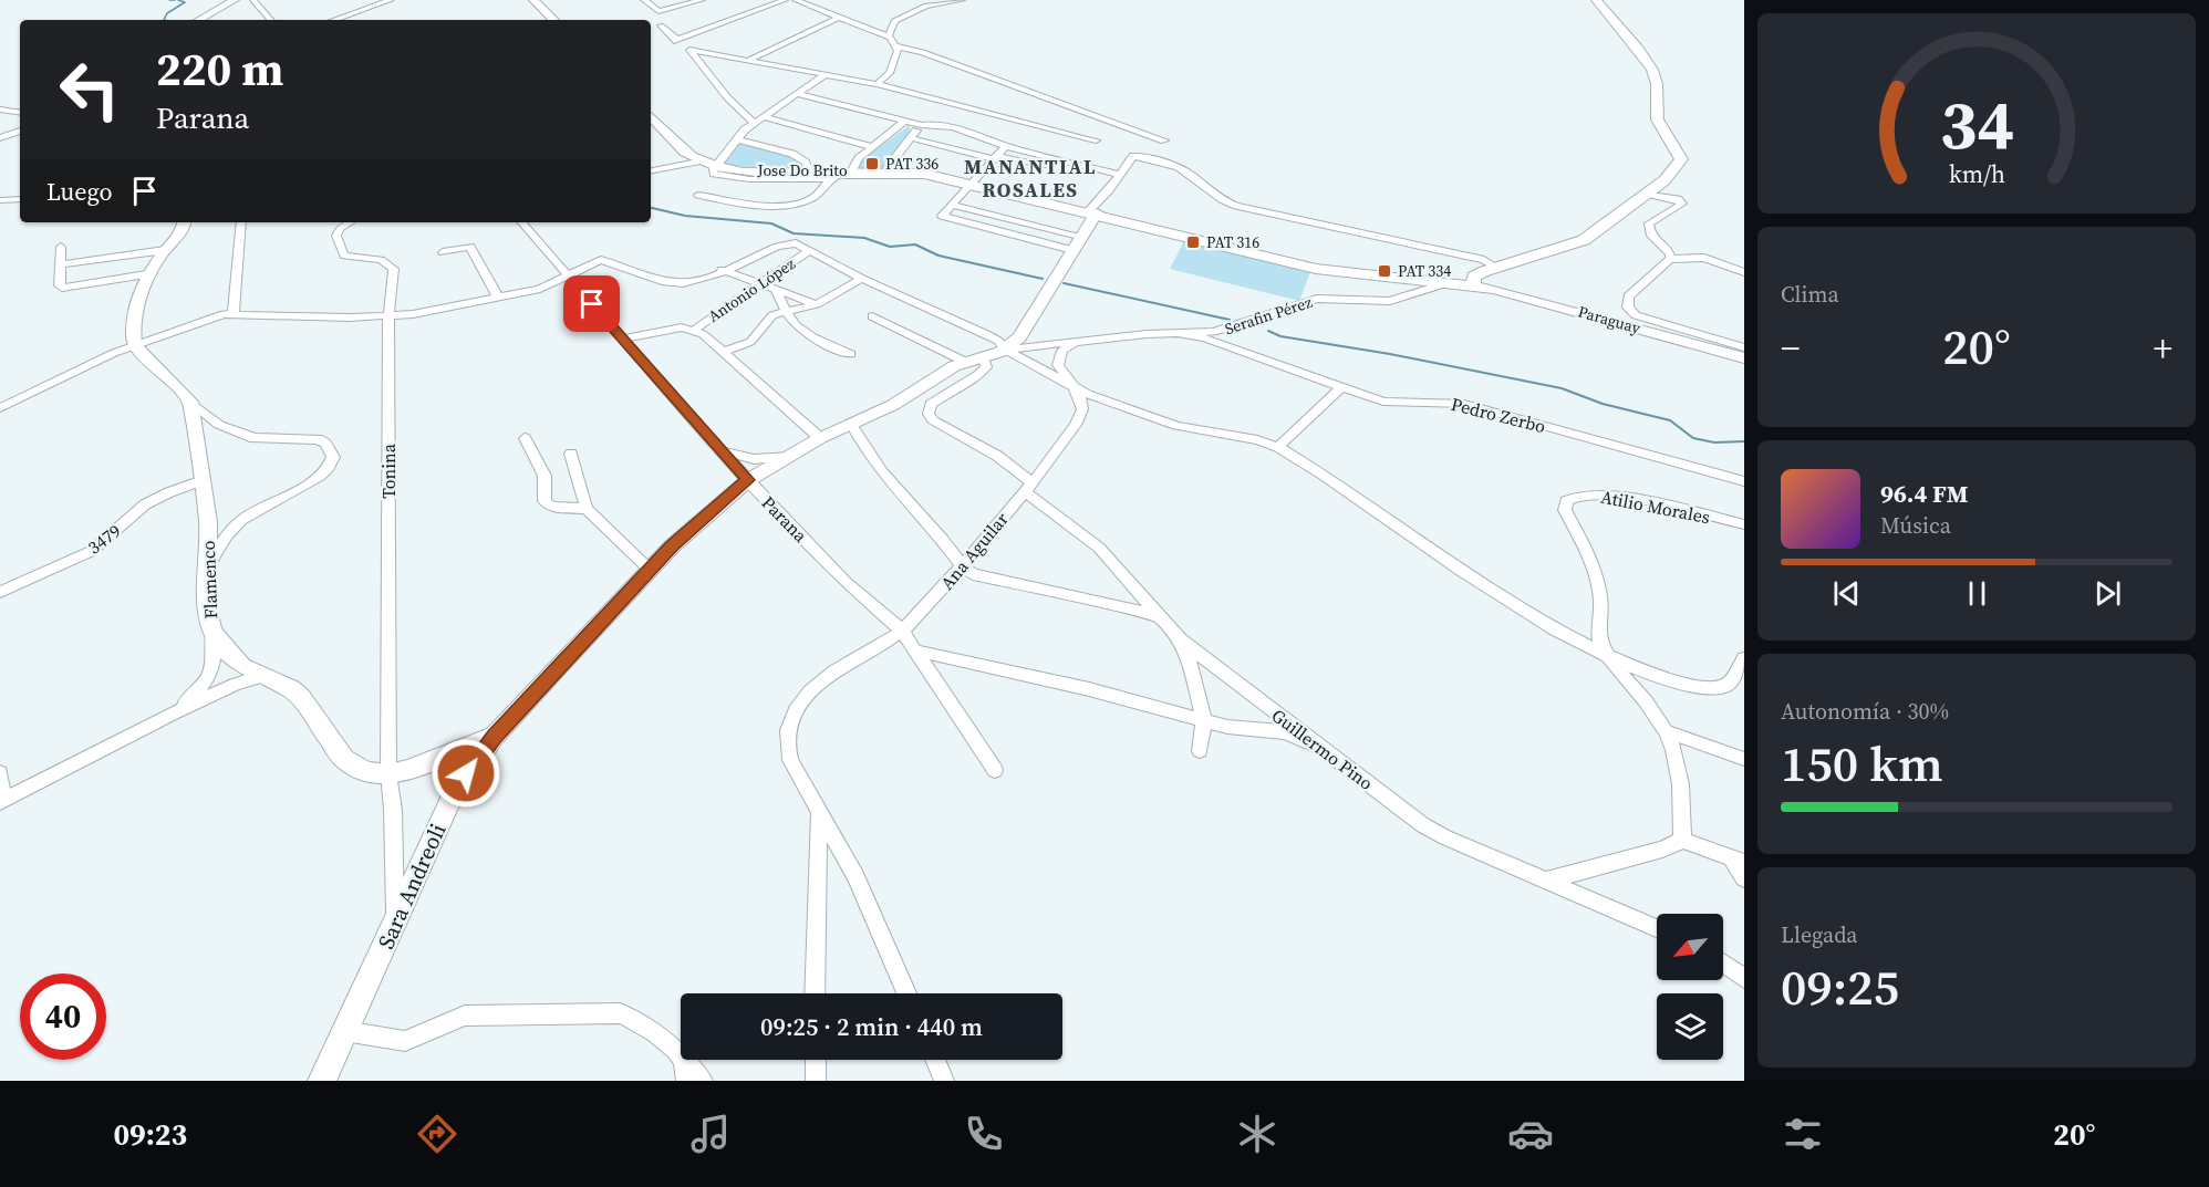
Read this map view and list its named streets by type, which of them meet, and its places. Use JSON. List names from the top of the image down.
{
  "streets": {
    "main road": ["Jose Do Brito", "Paraguay"],
    "street": [
      "Antonio López",
      "Serafin Pérez",
      "Pedro Zerbo",
      "Tonina",
      "Atilio Morales",
      "Parana",
      "3479",
      "Ana Aguilar",
      "Flamenco",
      "Guillermo Pino",
      "Sara Andreoli"
    ]
  },
  "crossings": [
    ["Jose Do Brito", "Serafin Pérez"],
    ["Jose Do Brito", "Paraguay"],
    ["Serafin Pérez", "Pedro Zerbo"],
    ["Serafin Pérez", "Ana Aguilar"],
    ["Serafin Pérez", "Sara Andreoli"],
    ["Tonina", "Flamenco"],
    ["Tonina", "Sara Andreoli"],
    ["Parana", "Ana Aguilar"],
    ["Parana", "Sara Andreoli"],
    ["3479", "Flamenco"],
    ["Ana Aguilar", "Guillermo Pino"],
    ["Flamenco", "Sara Andreoli"],
    ["Guillermo Pino", "Sara Andreoli"]
  ],
  "districts": ["MANANTIAL ROSALES"],
  "places": {
    "transit": ["PAT 336", "PAT 316", "PAT 334"]
  },
  "north": "bottom left",
  "page": {
    "turn": ["220 m", "Parana"],
    "then": "Luego",
    "tile": [
      "Clima",
      ["Autonomía · 30%", "150 km"],
      ["Llegada", "09:25"]
    ],
    "heat": ["−", "20°", "+"],
    "song": ["96.4 FM", "Música"],
    "limit": "40",
    "trip": "09:25 · 2 min · 440 m",
    "tabs": ["09:23", "20°"],
    "gauge": ["34", "km/h"]
  }
}
